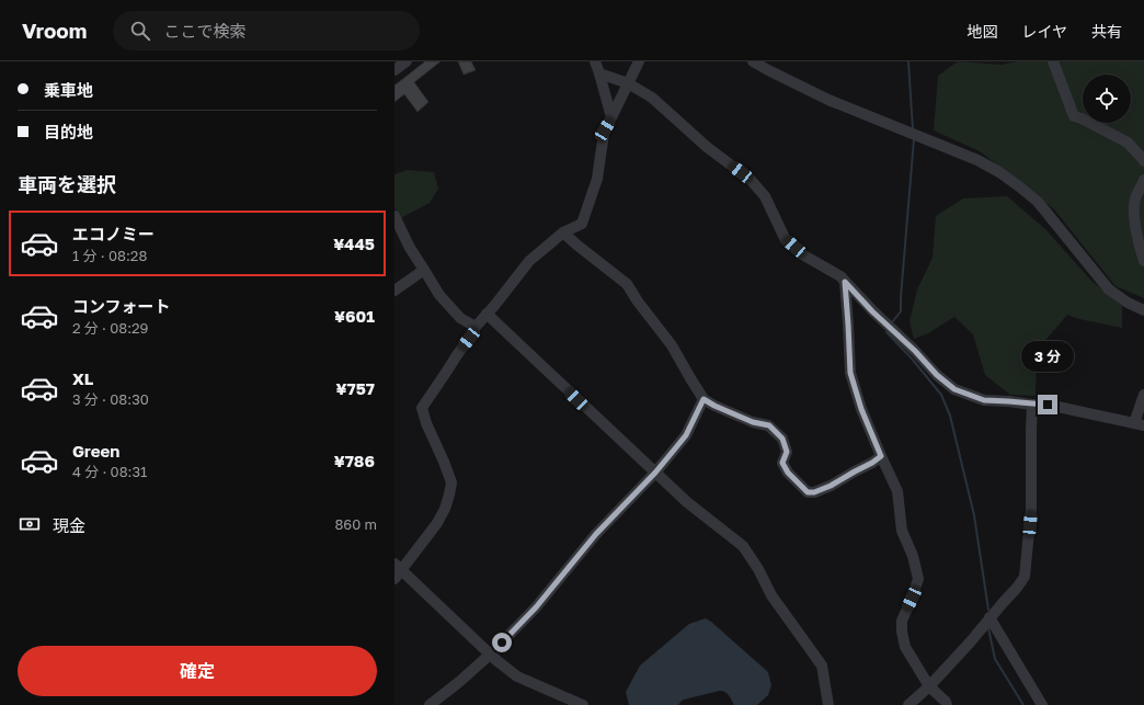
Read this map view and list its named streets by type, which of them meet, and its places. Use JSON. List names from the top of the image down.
{
  "page": {
    "header": "Vroom",
    "search": "ここで検索",
    "nav": ["地図", "レイヤ", "共有"],
    "banner": ["乗車地", "目的地"],
    "heading": "車両を選択",
    "list": [
      {
        "name": "エコノミー",
        "note": "1 分 · 08:28",
        "value": "¥445"
      },
      {
        "name": "コンフォート",
        "note": "2 分 · 08:29",
        "value": "¥601"
      },
      {
        "name": "XL",
        "note": "3 分 · 08:30",
        "value": "¥757"
      },
      {
        "name": "Green",
        "note": "4 分 · 08:31",
        "value": "¥786"
      }
    ],
    "bubble": "3 分",
    "pay": ["現金", "860 m"],
    "buttons": "確定"
  }
}
